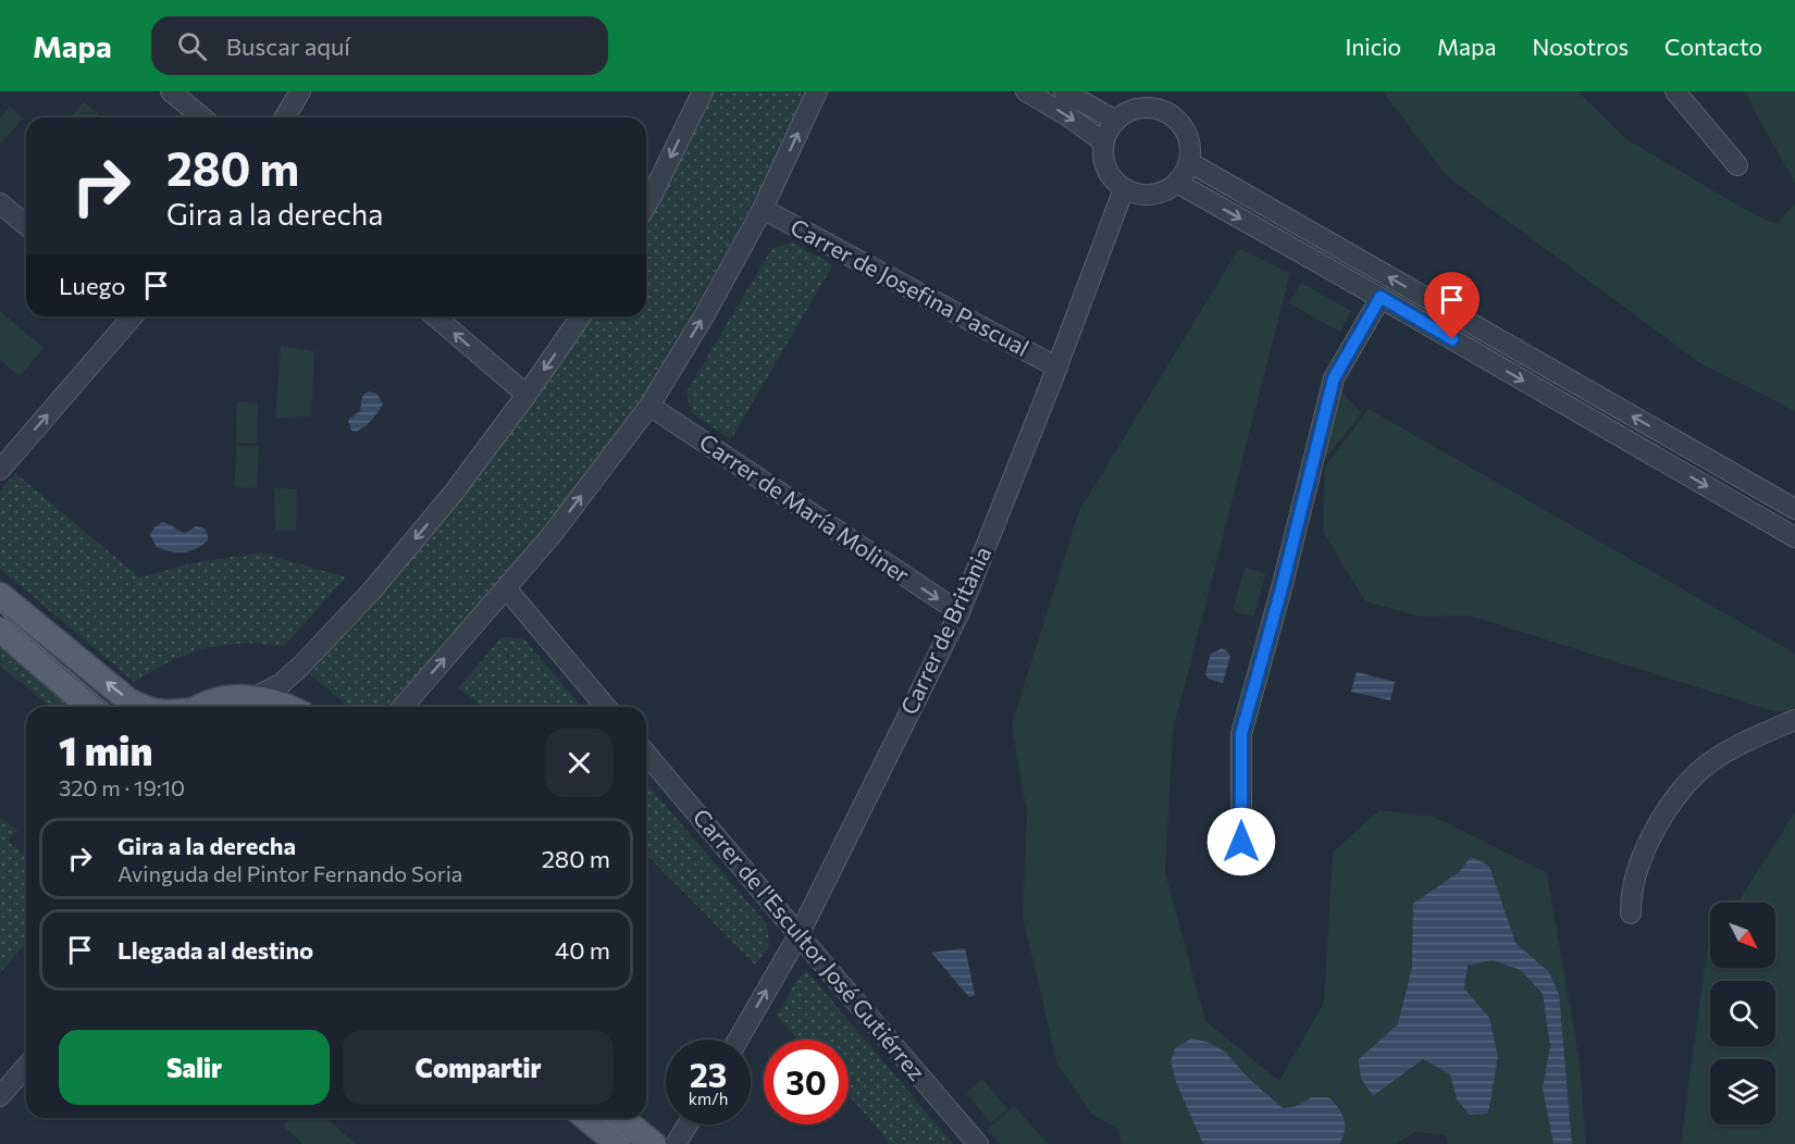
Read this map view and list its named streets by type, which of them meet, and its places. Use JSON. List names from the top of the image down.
{
  "streets": {
    "street": [
      "Carrer de Josefina Pascual",
      "Carrer de María Moliner",
      "Carrer de Britània",
      "Carrer de l'Escultor José Gutiérrez"
    ]
  },
  "crossings": [
    ["Carrer de Josefina Pascual", "Carrer de Britània"],
    ["Carrer de María Moliner", "Carrer de Britània"],
    ["Carrer de Britània", "Carrer de l'Escultor José Gutiérrez"]
  ],
  "one_way": ["Carrer de María Moliner"],
  "north": "bottom right",
  "page": {
    "header": "Mapa",
    "search": "Buscar aquí",
    "nav": [
      "Inicio",
      "Mapa",
      "Nosotros",
      "Contacto"
    ],
    "turn": ["280 m", "Gira a la derecha"],
    "then": "Luego",
    "heading": ["1 min", "320 m · 19:10"],
    "list": [
      {
        "name": "Gira a la derecha",
        "note": "Avinguda del Pintor Fernando Soria",
        "value": "280 m"
      },
      {
        "name": "Llegada al destino",
        "value": "40 m"
      }
    ],
    "buttons": ["Salir", "Compartir"],
    "speed": "23 km/h",
    "limit": "30"
  }
}
